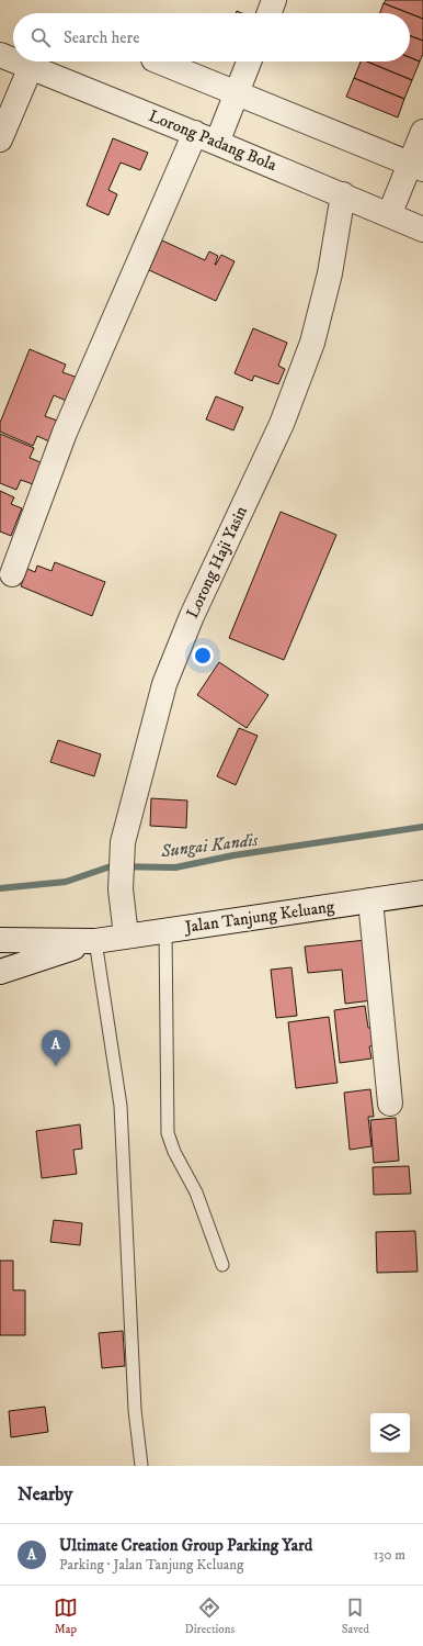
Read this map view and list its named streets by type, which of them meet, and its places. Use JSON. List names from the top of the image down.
{
  "streets": {
    "street": ["Lorong Padang Bola", "Lorong Haji Yasin", "Jalan Tanjung Keluang"]
  },
  "crossings": [
    ["Lorong Padang Bola", "Lorong Haji Yasin"],
    ["Lorong Haji Yasin", "Jalan Tanjung Keluang"]
  ],
  "water": ["Sungai Kandis"],
  "page": {
    "search": "Search here",
    "pins": "A",
    "heading": "Nearby",
    "list": [
      {
        "mark": "A",
        "name": "Ultimate Creation Group Parking Yard",
        "note": "Parking · Jalan Tanjung Keluang",
        "value": "130 m"
      }
    ],
    "nav": ["Map", "Directions", "Saved"]
  }
}
